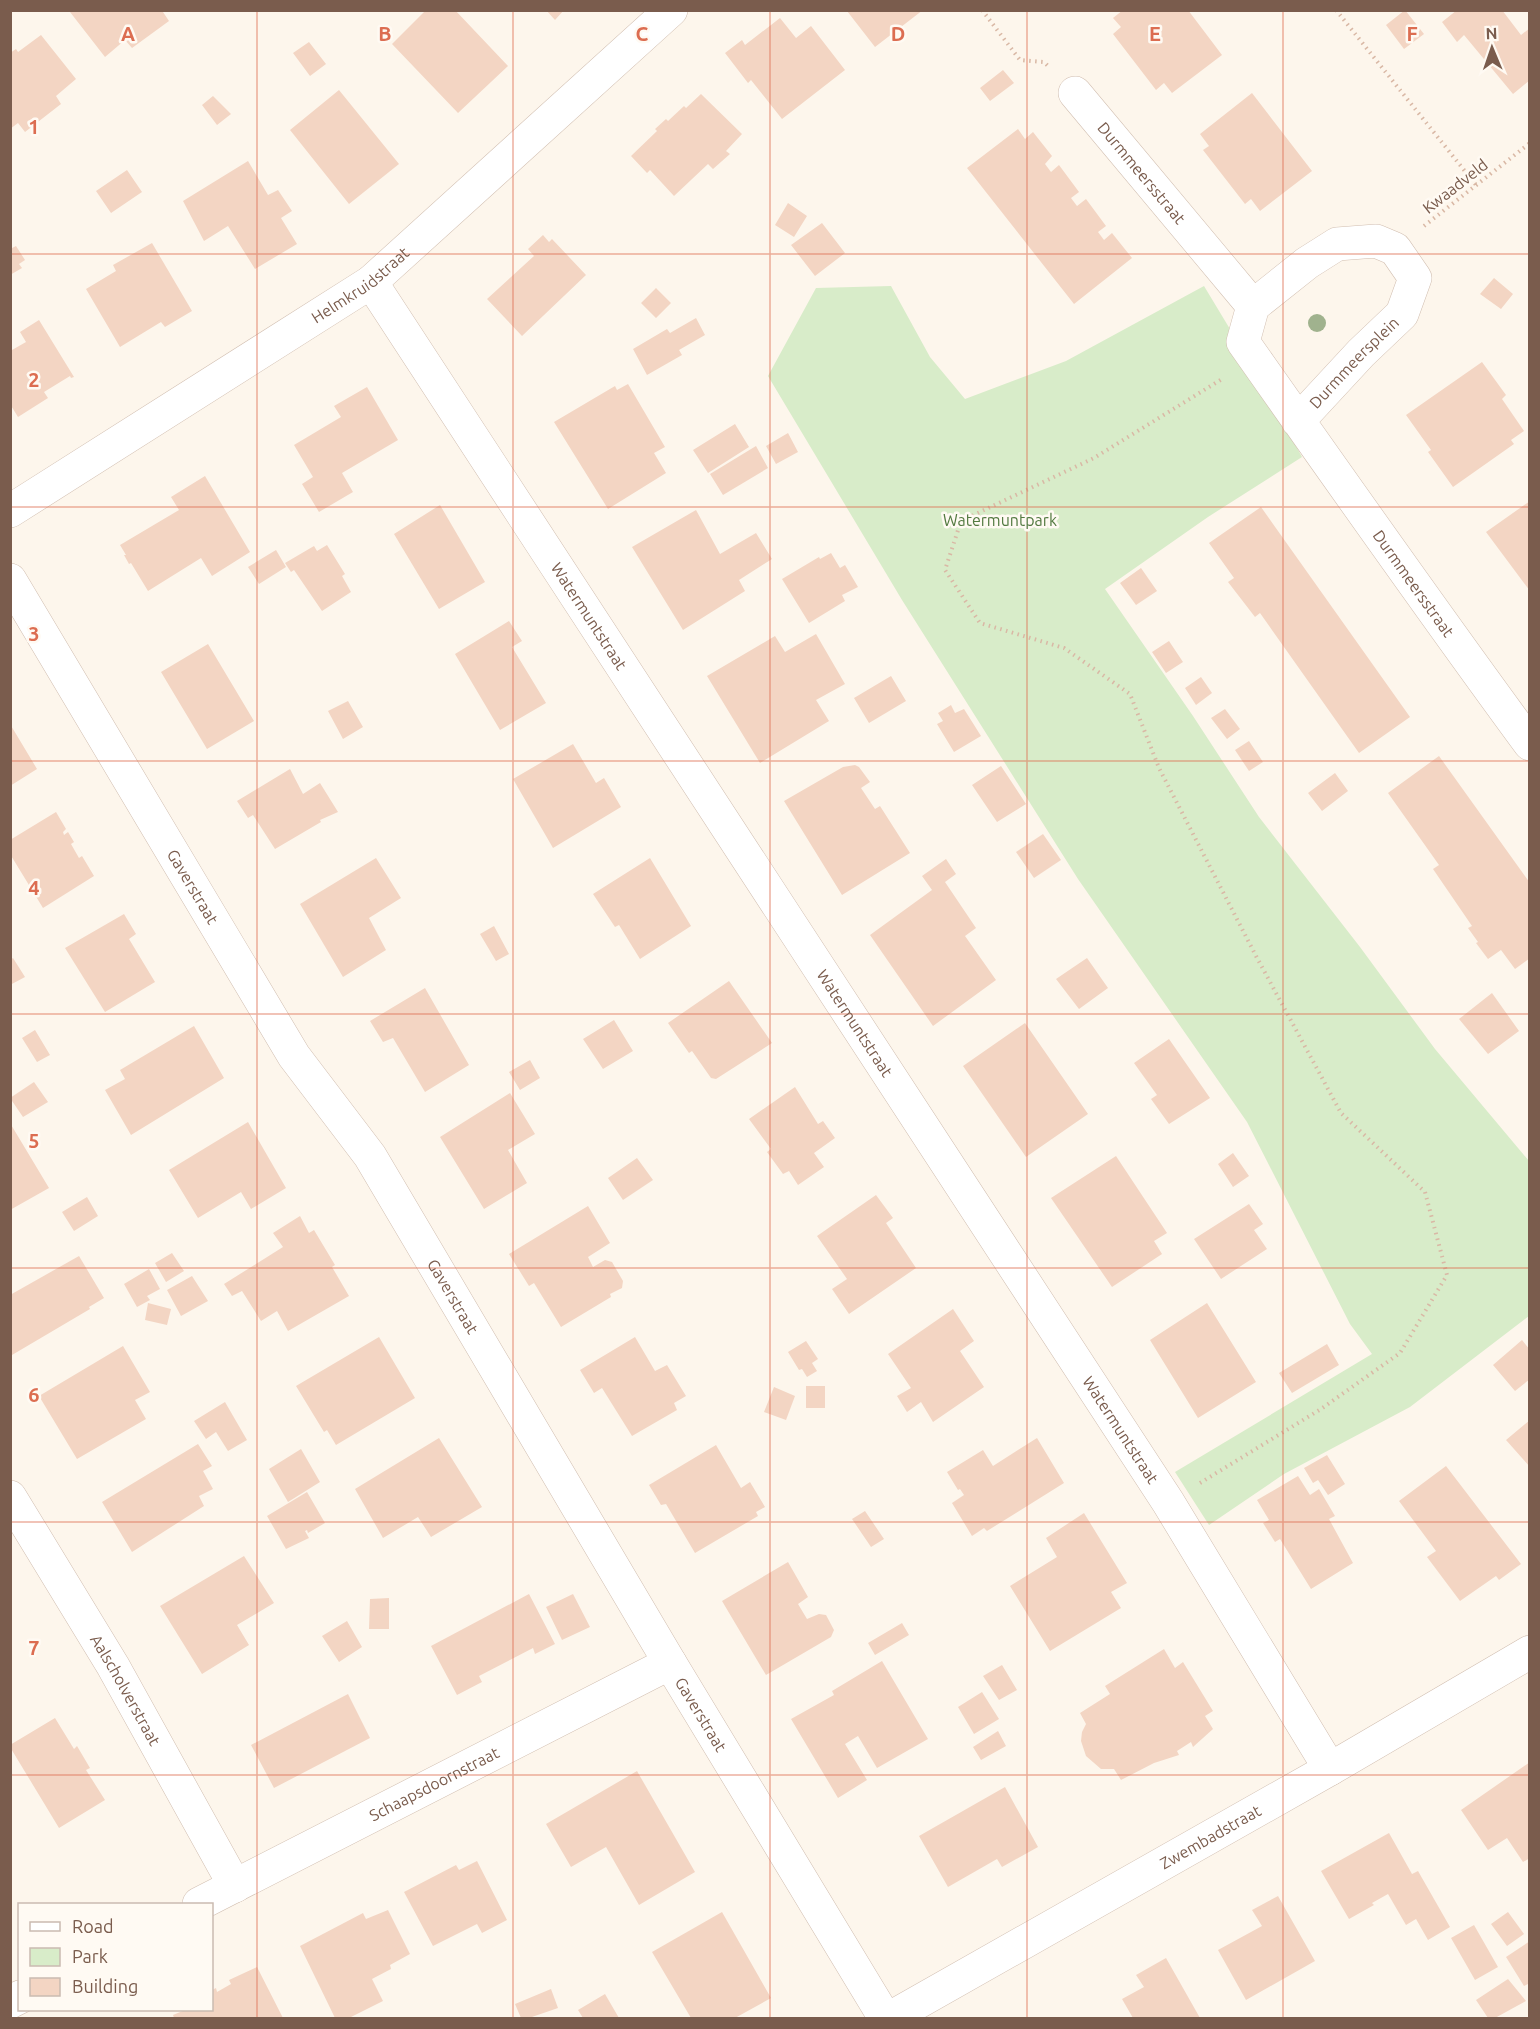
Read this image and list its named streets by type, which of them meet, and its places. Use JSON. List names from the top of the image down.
{
  "streets": {
    "street": [
      "Durmmeersstraat",
      "Helmkruidstraat",
      "Durmmeersplein",
      "Watermuntstraat",
      "Gaverstraat",
      "Aalscholverstraat",
      "Schaapsdoornstraat",
      "Zwembadstraat"
    ],
    "path": ["Kwaadveld"]
  },
  "crossings": [
    ["Durmmeersstraat", "Durmmeersplein"],
    ["Kwaadveld", "Durmmeersplein"],
    ["Helmkruidstraat", "Watermuntstraat"],
    ["Watermuntstraat", "Zwembadstraat"],
    ["Gaverstraat", "Schaapsdoornstraat"],
    ["Gaverstraat", "Zwembadstraat"],
    ["Aalscholverstraat", "Schaapsdoornstraat"]
  ],
  "parks": ["Watermuntpark"],
  "legend": ["Road", "Park", "Building"],
  "north": "top",
  "grid": {
    "columns": [
      "A",
      "B",
      "C",
      "D",
      "E",
      "F"
    ],
    "rows": [
      "1",
      "2",
      "3",
      "4",
      "5",
      "6",
      "7"
    ]
  }
}
